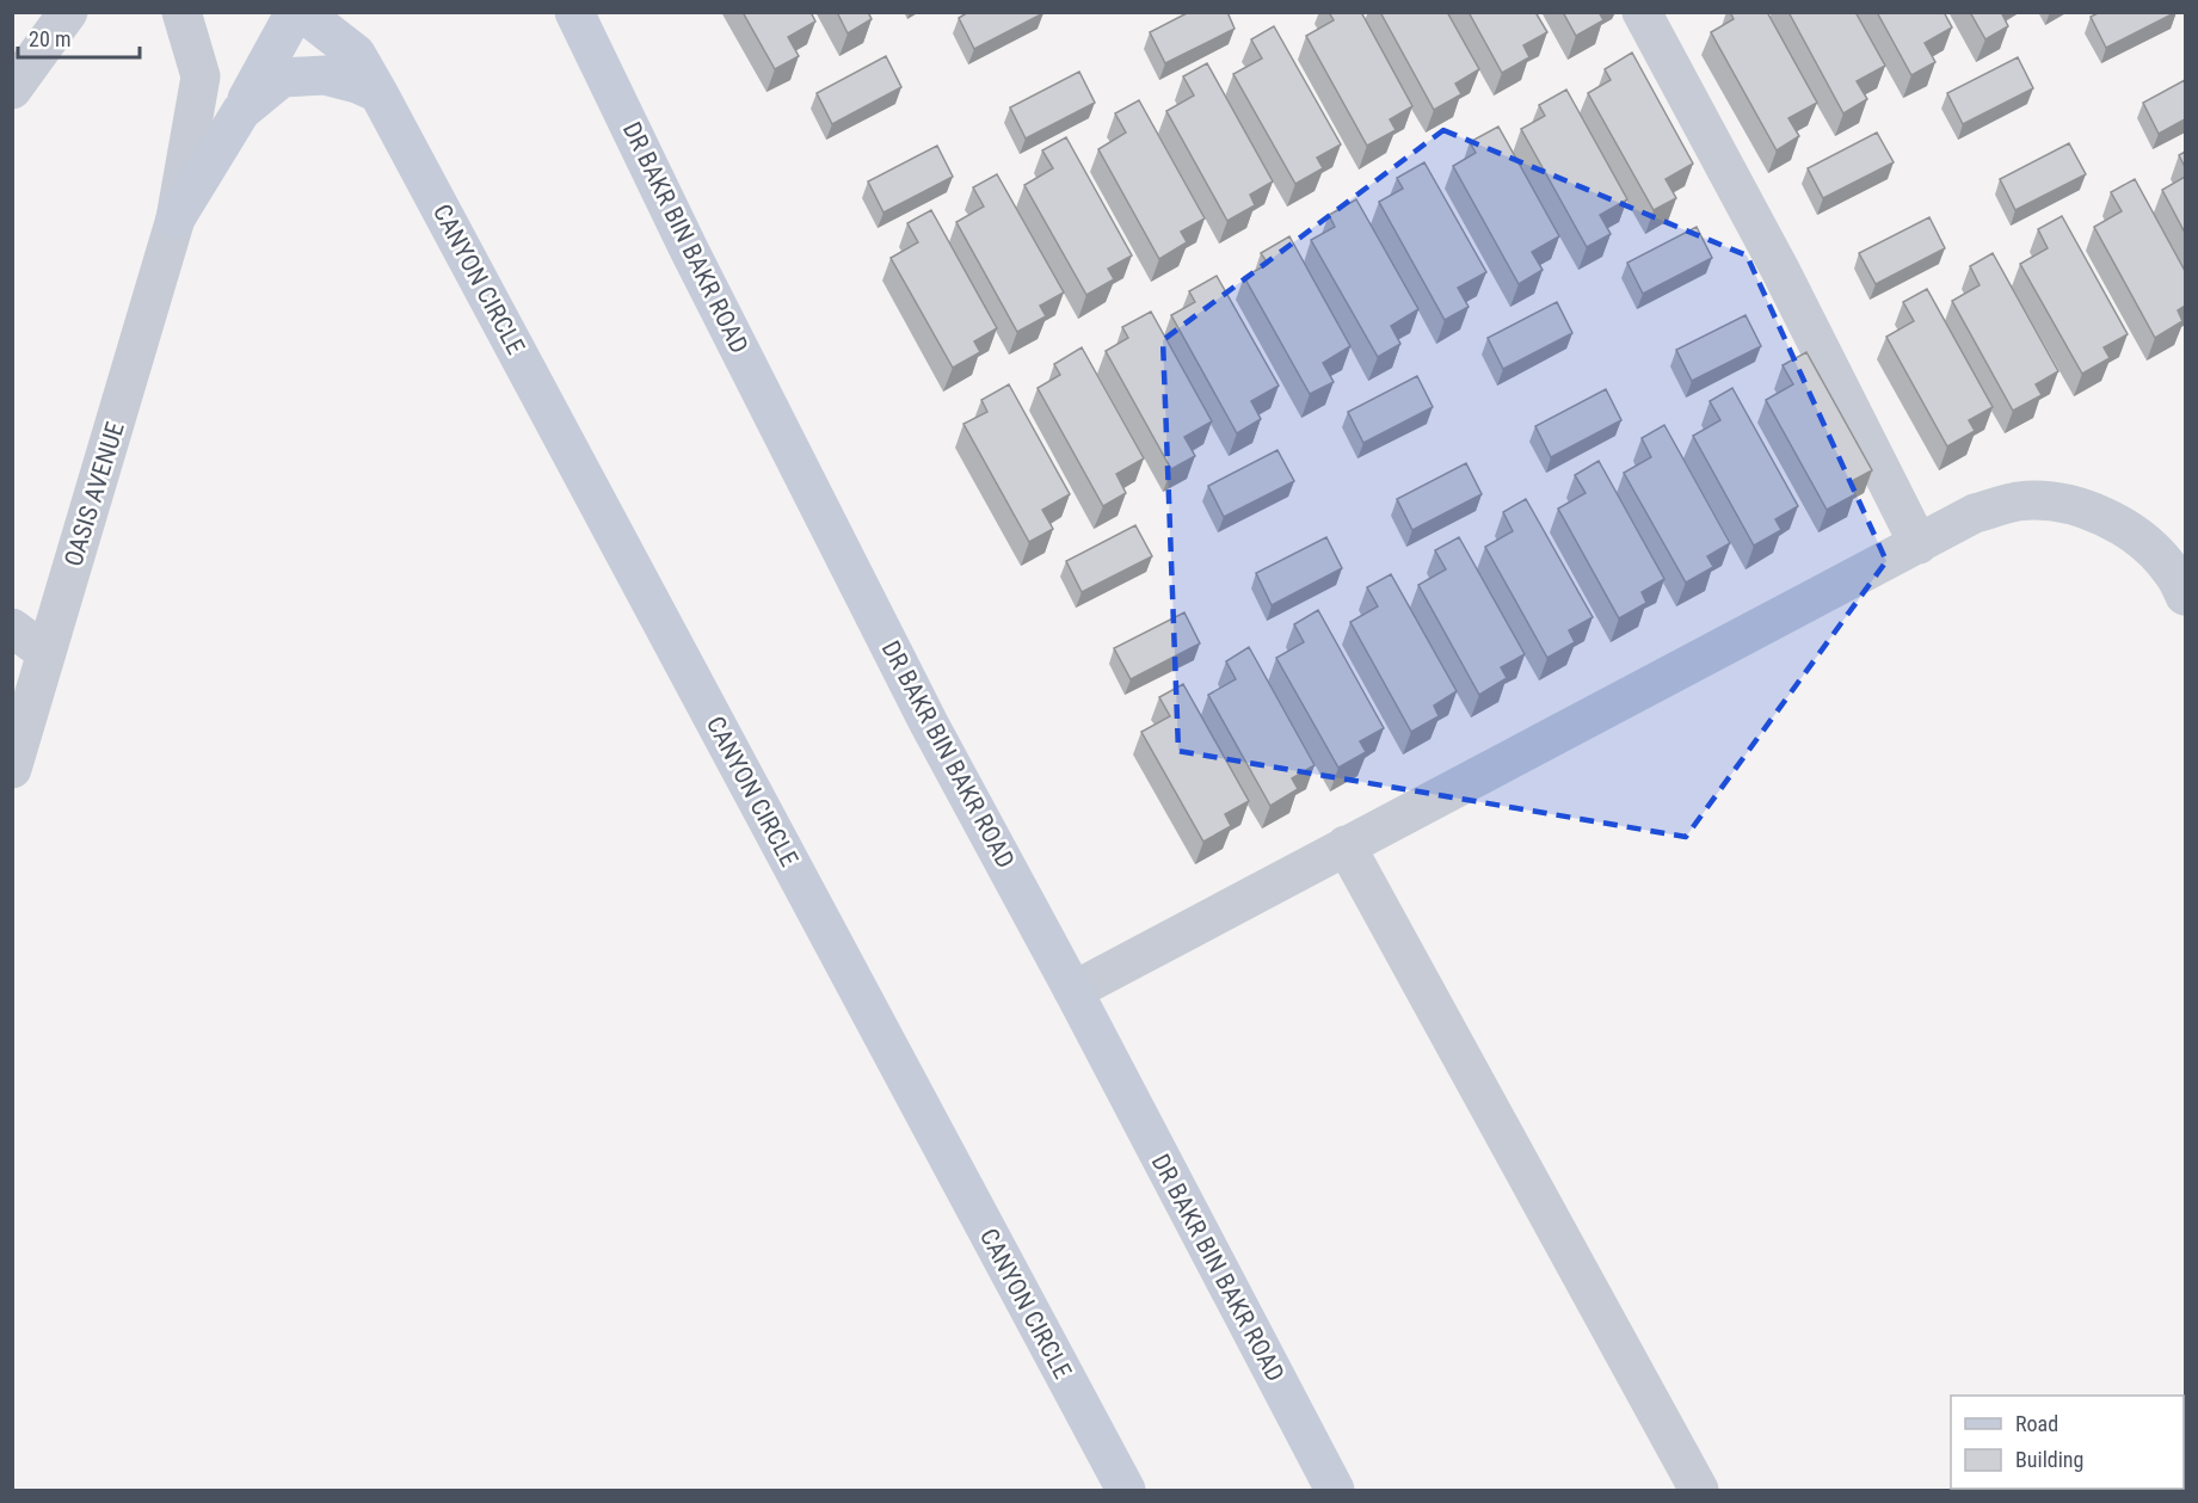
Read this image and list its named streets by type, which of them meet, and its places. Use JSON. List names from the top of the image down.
{
  "streets": {
    "main road": ["DR BAKR BIN BAKR ROAD", "CANYON CIRCLE", "OASIS AVENUE"]
  },
  "crossings": [
    ["CANYON CIRCLE", "OASIS AVENUE"]
  ],
  "legend": ["Road", "Building"],
  "scale_bar": "20 m"
}
